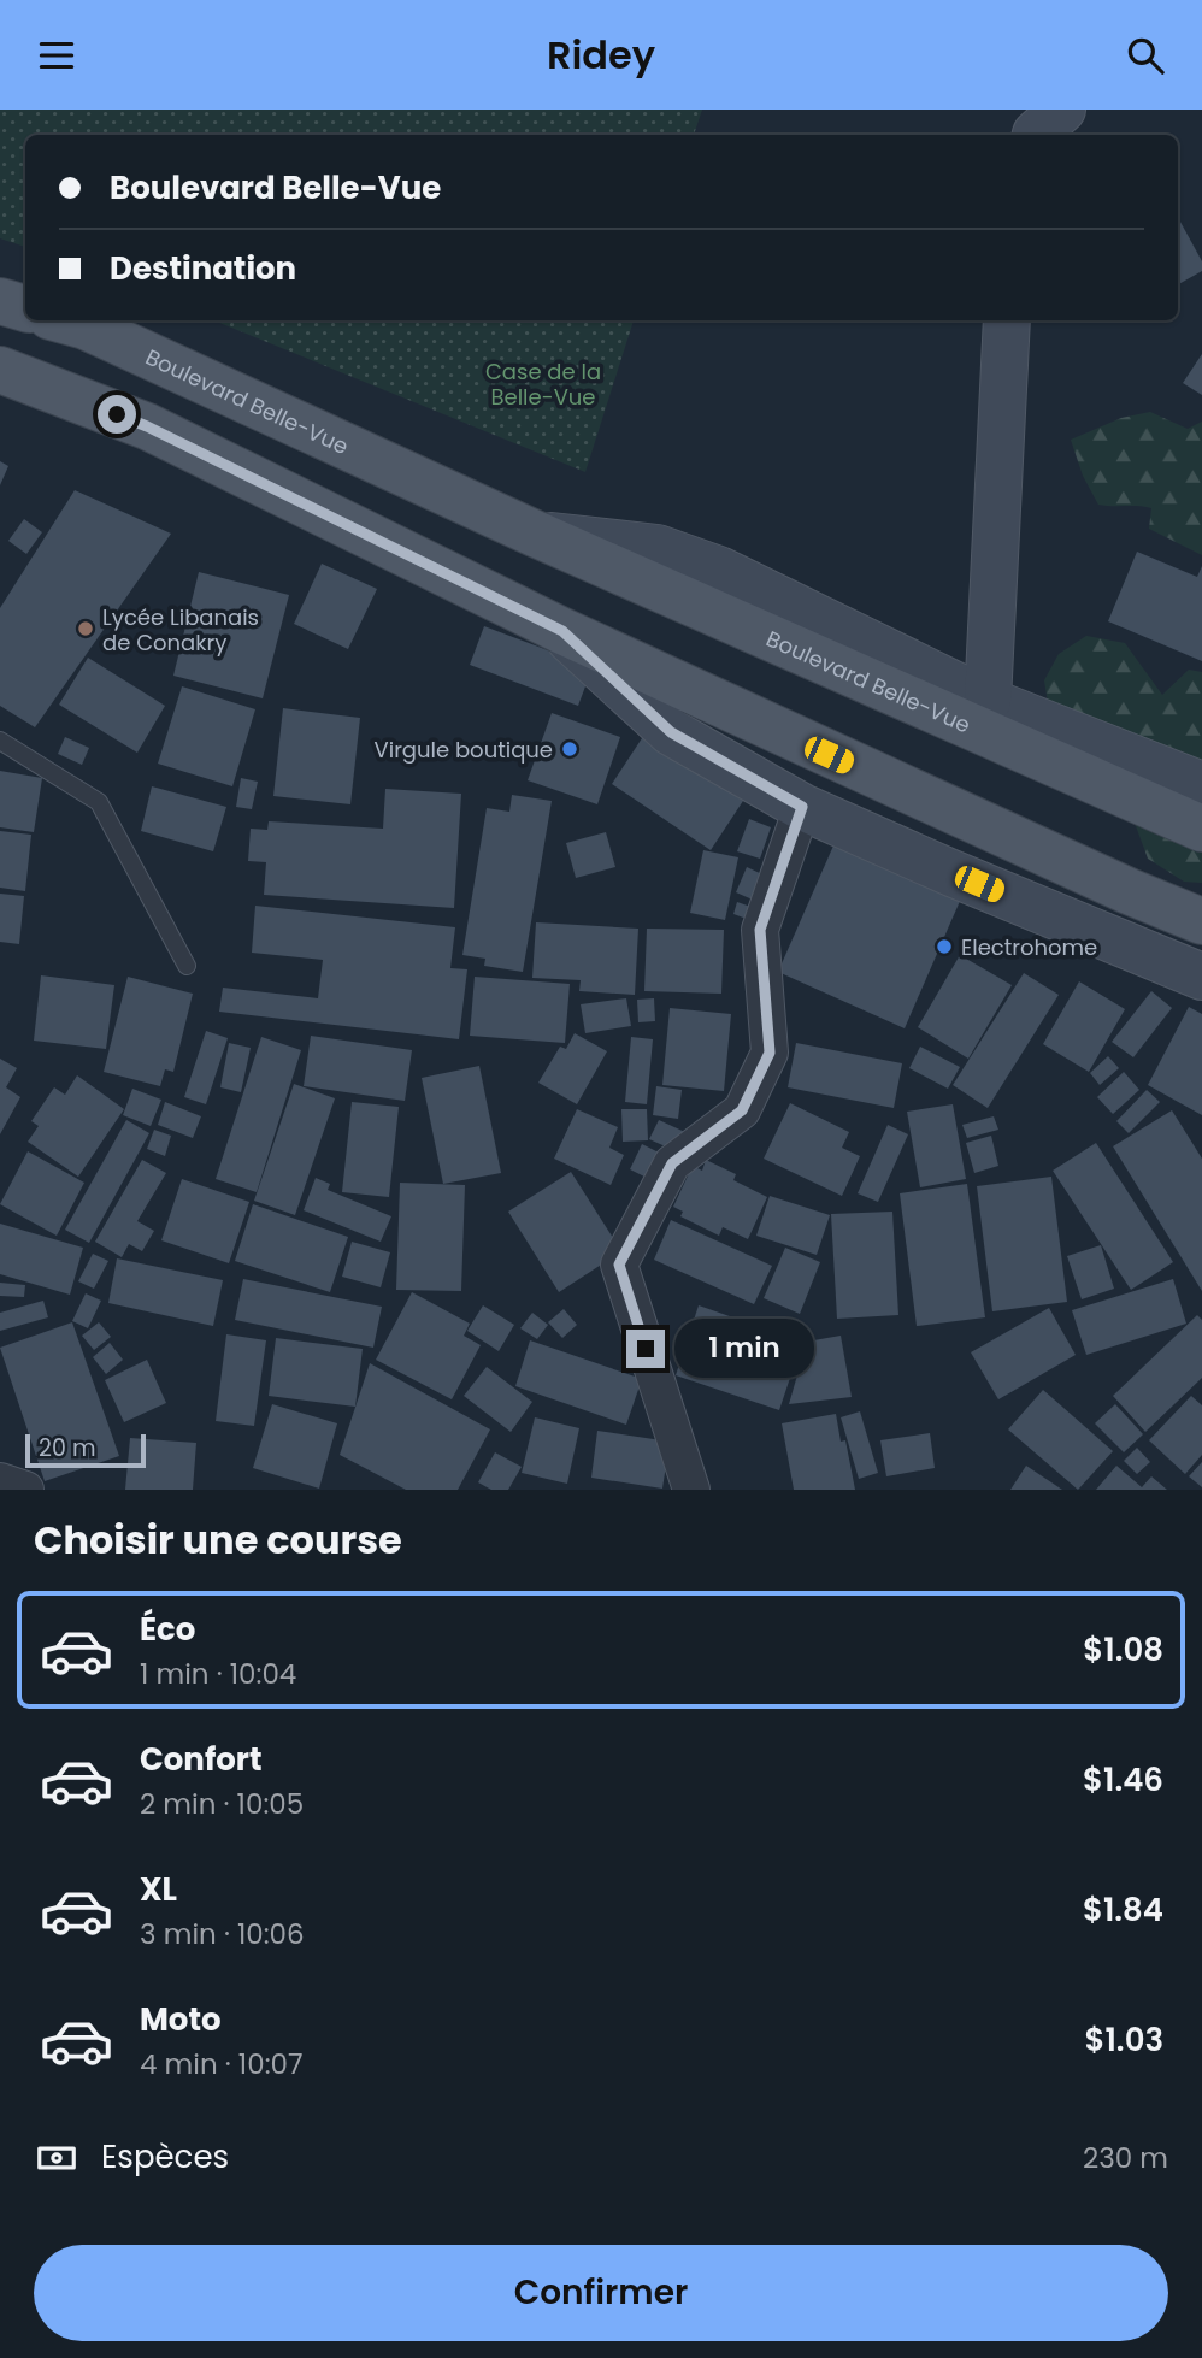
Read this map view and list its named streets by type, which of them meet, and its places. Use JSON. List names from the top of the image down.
{
  "streets": {
    "main road": ["Boulevard Belle-Vue"]
  },
  "parks": ["Case de la Belle-Vue"],
  "places": ["Lycée Libanais de Conakry", "Virgule boutique", "Electrohome"],
  "scale_bar": "20 m",
  "page": {
    "header": "Ridey",
    "banner": ["Boulevard Belle-Vue", "Destination"],
    "bubble": "1 min",
    "scale": "20 m",
    "heading": "Choisir une course",
    "list": [
      {
        "name": "Éco",
        "note": "1 min · 10:04",
        "value": "$1.08"
      },
      {
        "name": "Confort",
        "note": "2 min · 10:05",
        "value": "$1.46"
      },
      {
        "name": "XL",
        "note": "3 min · 10:06",
        "value": "$1.84"
      },
      {
        "name": "Moto",
        "note": "4 min · 10:07",
        "value": "$1.03"
      }
    ],
    "pay": ["Espèces", "230 m"],
    "buttons": "Confirmer"
  }
}
